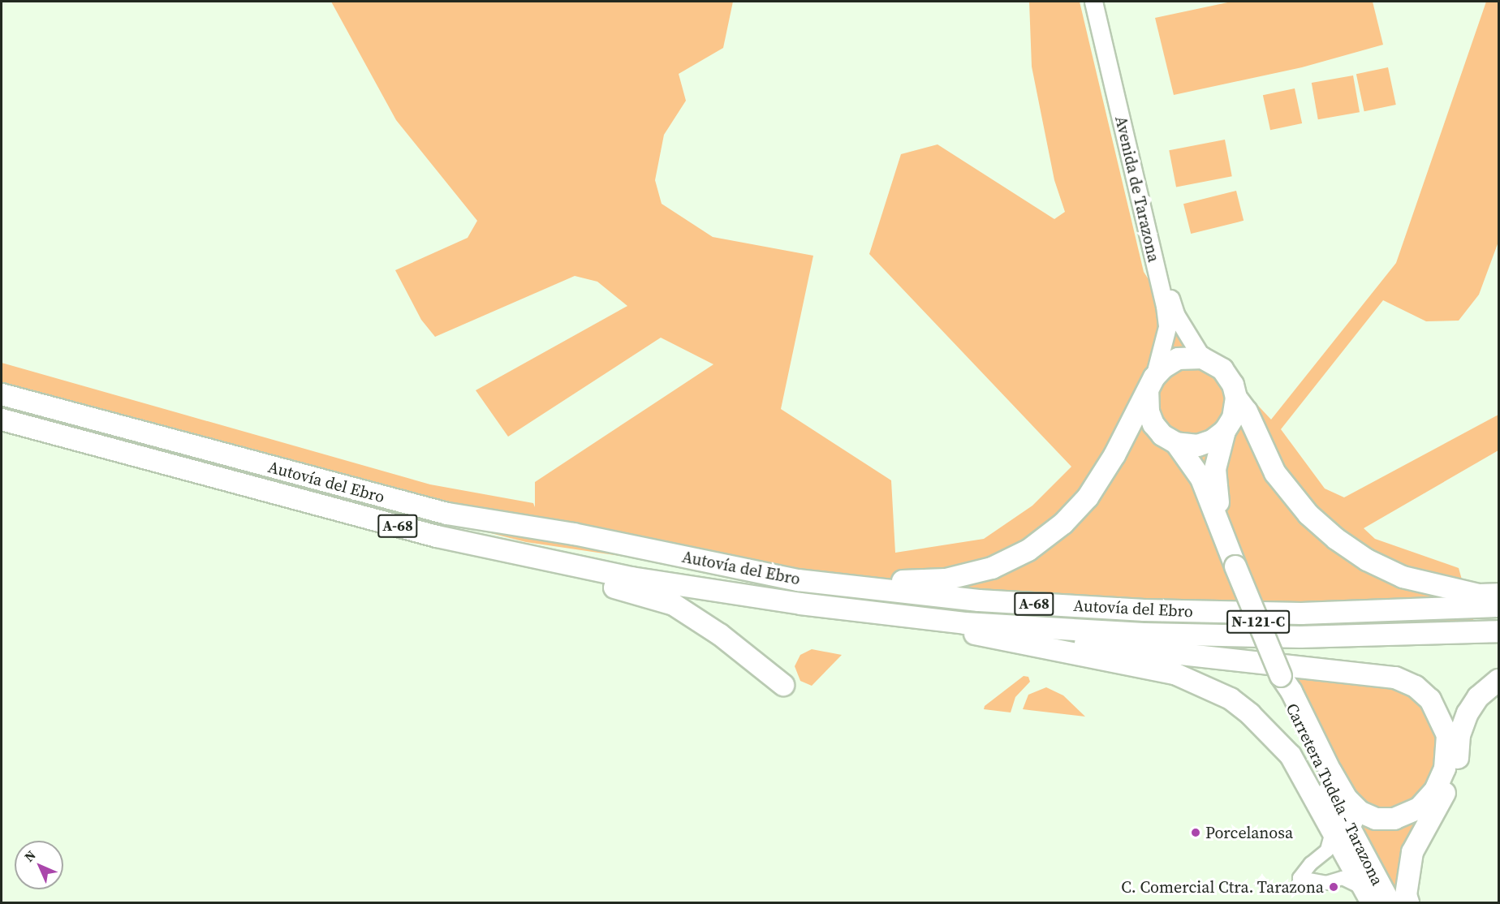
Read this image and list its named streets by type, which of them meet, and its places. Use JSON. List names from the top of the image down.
{
  "streets": {
    "highway": [
      "Autovía del Ebro",
      "A-68",
      "N-121-C",
      "Carretera Tudela - Tarazona"
    ],
    "main road": ["Avenida de Tarazona"]
  },
  "crossings": [
    ["Avenida de Tarazona", "N-121-C"],
    ["Avenida de Tarazona", "Carretera Tudela - Tarazona"],
    ["N-121-C", "Carretera Tudela - Tarazona"]
  ],
  "places": ["Porcelanosa", "C. Comercial Ctra. Tarazona"],
  "north": "top left"
}
